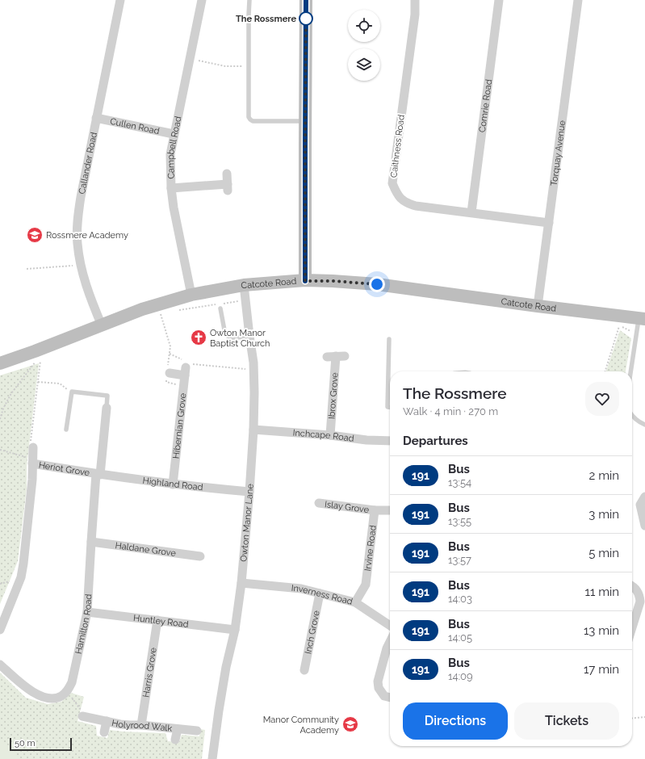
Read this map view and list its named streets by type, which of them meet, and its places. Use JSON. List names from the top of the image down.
{
  "streets": {
    "street": [
      "Comrie Road",
      "Cullen Road",
      "Caithness Road",
      "Campbell Road",
      "Torquay Avenue",
      "Callander Road",
      "Catcote Road",
      "Ibrox Grove",
      "Hibernian Grove",
      "Inchcape Road",
      "Heriot Grove",
      "Highland Road",
      "Islay Grove",
      "Owton Manor Lane",
      "Irvine Road",
      "Haldane Grove",
      "Inverness Road",
      "Huntley Road",
      "Hamilton Road",
      "Inch Grove",
      "Harris Grove",
      "Holyrood Walk"
    ]
  },
  "crossings": [
    ["Comrie Road", "Caithness Road"],
    ["Cullen Road", "Campbell Road"],
    ["Cullen Road", "Callander Road"],
    ["Caithness Road", "Torquay Avenue"],
    ["Campbell Road", "Catcote Road"],
    ["Torquay Avenue", "Catcote Road"],
    ["Callander Road", "Catcote Road"],
    ["Catcote Road", "Owton Manor Lane"],
    ["Ibrox Grove", "Inchcape Road"],
    ["Hibernian Grove", "Highland Road"],
    ["Inchcape Road", "Owton Manor Lane"],
    ["Heriot Grove", "Highland Road"],
    ["Heriot Grove", "Hamilton Road"],
    ["Highland Road", "Owton Manor Lane"],
    ["Highland Road", "Hamilton Road"],
    ["Islay Grove", "Irvine Road"],
    ["Owton Manor Lane", "Inverness Road"],
    ["Owton Manor Lane", "Huntley Road"],
    ["Irvine Road", "Inverness Road"],
    ["Haldane Grove", "Hamilton Road"],
    ["Inverness Road", "Inch Grove"],
    ["Huntley Road", "Hamilton Road"],
    ["Huntley Road", "Harris Grove"],
    ["Harris Grove", "Holyrood Walk"]
  ],
  "places": {
    "other": ["The Rossmere"],
    "school or university": ["Rossmere Academy", "Manor Community Academy"],
    "church": ["Owton Manor Baptist Church"]
  },
  "lines": ["bus line 191"],
  "scale_bar": "50 m",
  "page": {
    "heading": [
      ["The Rossmere", "Walk · 4 min · 270 m"],
      "Departures"
    ],
    "list": [
      {
        "mark": "191",
        "name": "Bus",
        "note": "13:54",
        "value": "2 min"
      },
      {
        "mark": "191",
        "name": "Bus",
        "note": "13:55",
        "value": "3 min"
      },
      {
        "mark": "191",
        "name": "Bus",
        "note": "13:57",
        "value": "5 min"
      },
      {
        "mark": "191",
        "name": "Bus",
        "note": "14:03",
        "value": "11 min"
      },
      {
        "mark": "191",
        "name": "Bus",
        "note": "14:05",
        "value": "13 min"
      },
      {
        "mark": "191",
        "name": "Bus",
        "note": "14:09",
        "value": "17 min"
      }
    ],
    "buttons": ["Directions", "Tickets"],
    "scale": "50 m"
  }
}
